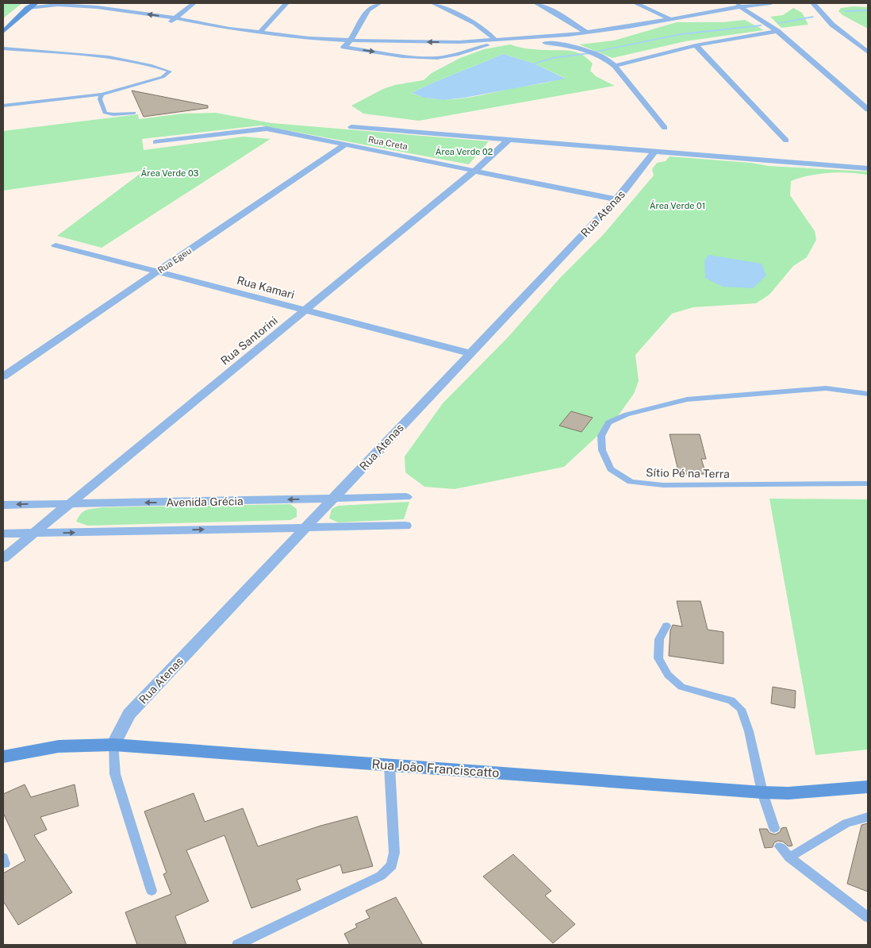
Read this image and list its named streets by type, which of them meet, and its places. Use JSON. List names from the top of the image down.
{
  "streets": {
    "street": [
      "Rua Creta",
      "Rua Atenas",
      "Rua Egeu",
      "Rua Kamari",
      "Rua Santorini",
      "Avenida Grécia",
      "Rua João Franciscatto"
    ],
    "lane": ["Sítio Pé na Terra"]
  },
  "crossings": [
    ["Rua Creta", "Rua Atenas"],
    ["Rua Creta", "Rua Egeu"],
    ["Rua Creta", "Rua Santorini"],
    ["Rua Atenas", "Rua Kamari"],
    ["Rua Atenas", "Avenida Grécia"],
    ["Rua Atenas", "Rua João Franciscatto"],
    ["Rua Egeu", "Rua Kamari"],
    ["Rua Kamari", "Rua Santorini"],
    ["Rua Santorini", "Avenida Grécia"]
  ],
  "parks": ["Área Verde 02", "Área Verde 03", "Área Verde 01"]
}
